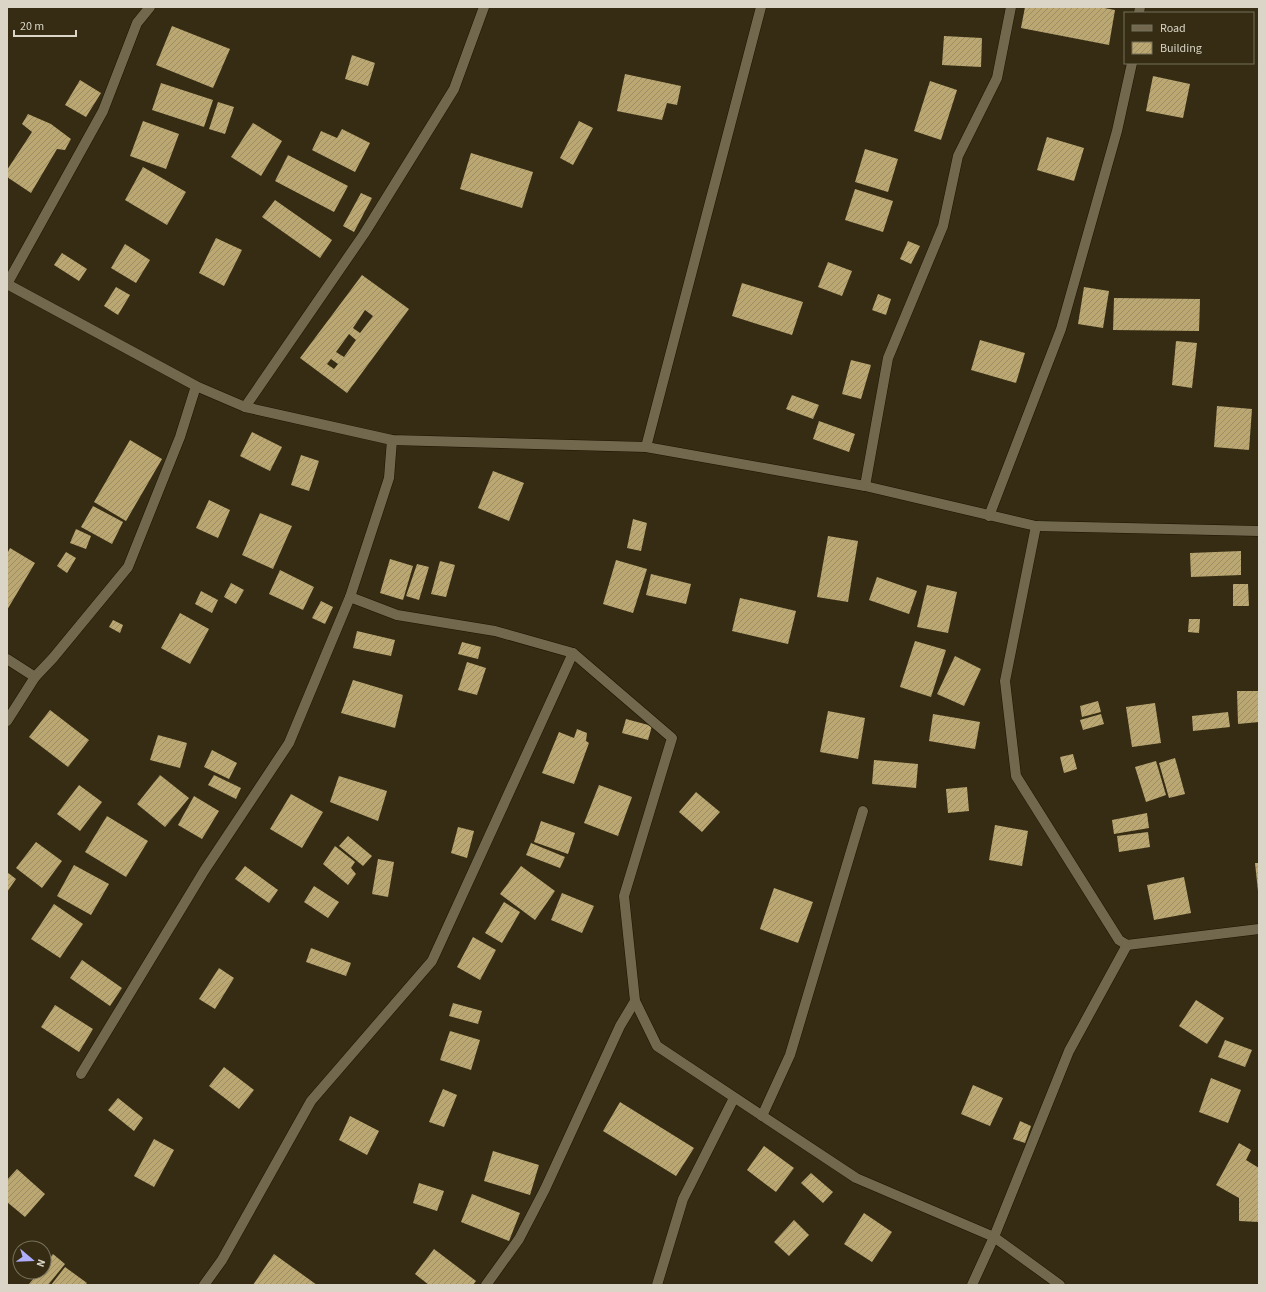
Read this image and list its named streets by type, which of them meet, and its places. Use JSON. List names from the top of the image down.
{
  "legend": ["Road", "Building"],
  "scale_bar": "20 m",
  "north": "right"
}
